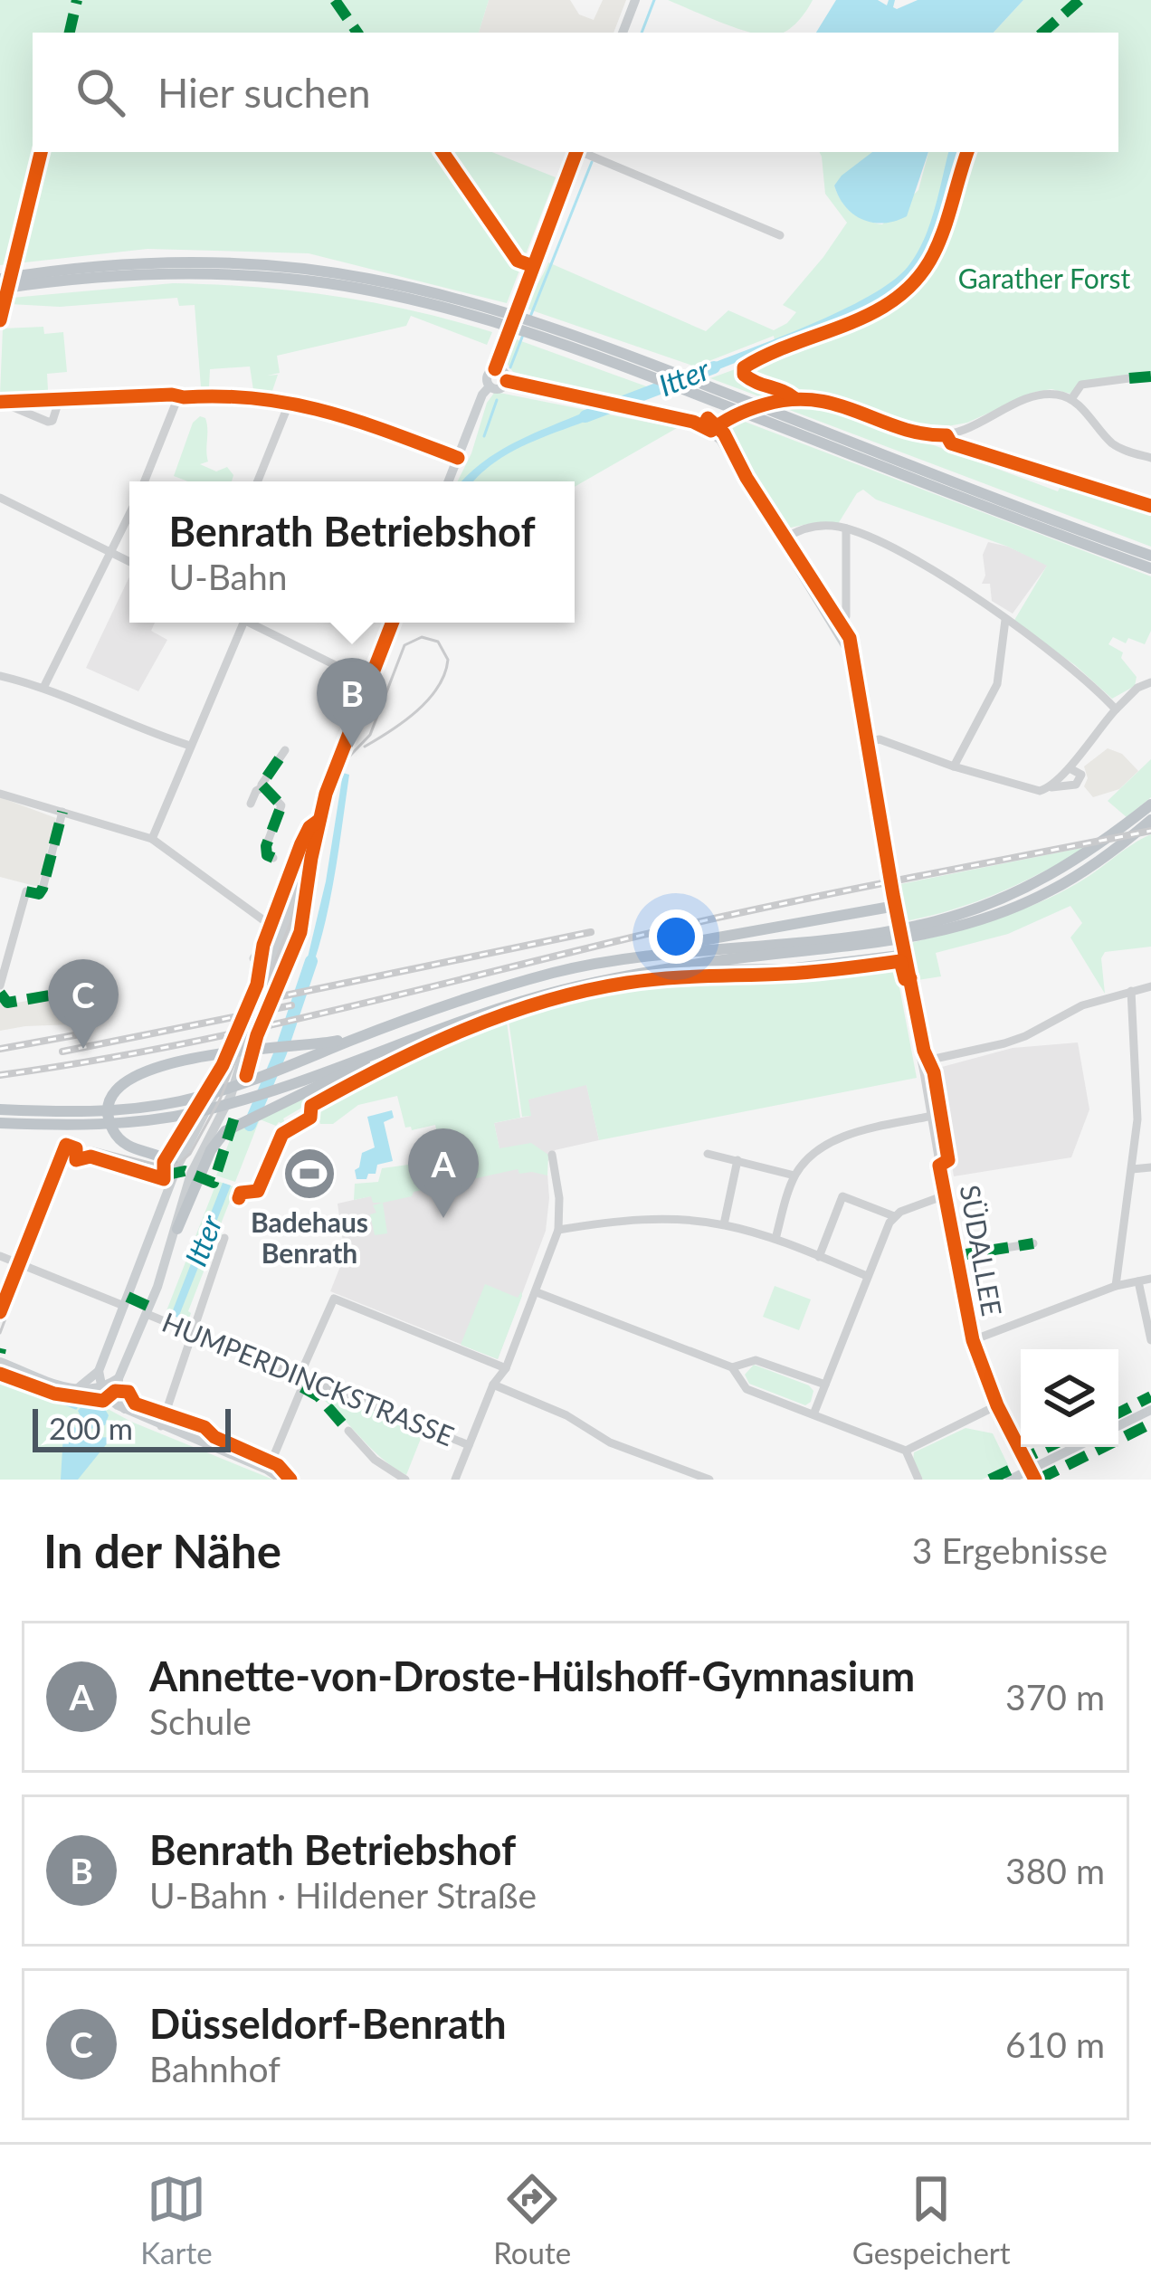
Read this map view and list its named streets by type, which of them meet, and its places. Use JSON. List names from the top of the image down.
{
  "streets": {
    "street": ["SÜDALLEE", "HUMPERDINCKSTRASSE"]
  },
  "water": ["Itter"],
  "parks": ["Garather Forst"],
  "places": {
    "sports": ["Badehaus Benrath"]
  },
  "scale_bar": "200 m",
  "page": {
    "search": "Hier suchen",
    "popup": ["Benrath Betriebshof", "U-Bahn"],
    "pins": ["B", "C", "A"],
    "scale": "200 m",
    "heading": ["In der Nähe", "3 Ergebnisse"],
    "list": [
      {
        "mark": "A",
        "name": "Annette-von-Droste-Hülshoff-Gymnasium",
        "note": "Schule",
        "value": "370 m"
      },
      {
        "mark": "B",
        "name": "Benrath Betriebshof",
        "note": "U-Bahn · Hildener Straße",
        "value": "380 m"
      },
      {
        "mark": "C",
        "name": "Düsseldorf-Benrath",
        "note": "Bahnhof",
        "value": "610 m"
      }
    ],
    "nav": ["Karte", "Route", "Gespeichert"]
  }
}
